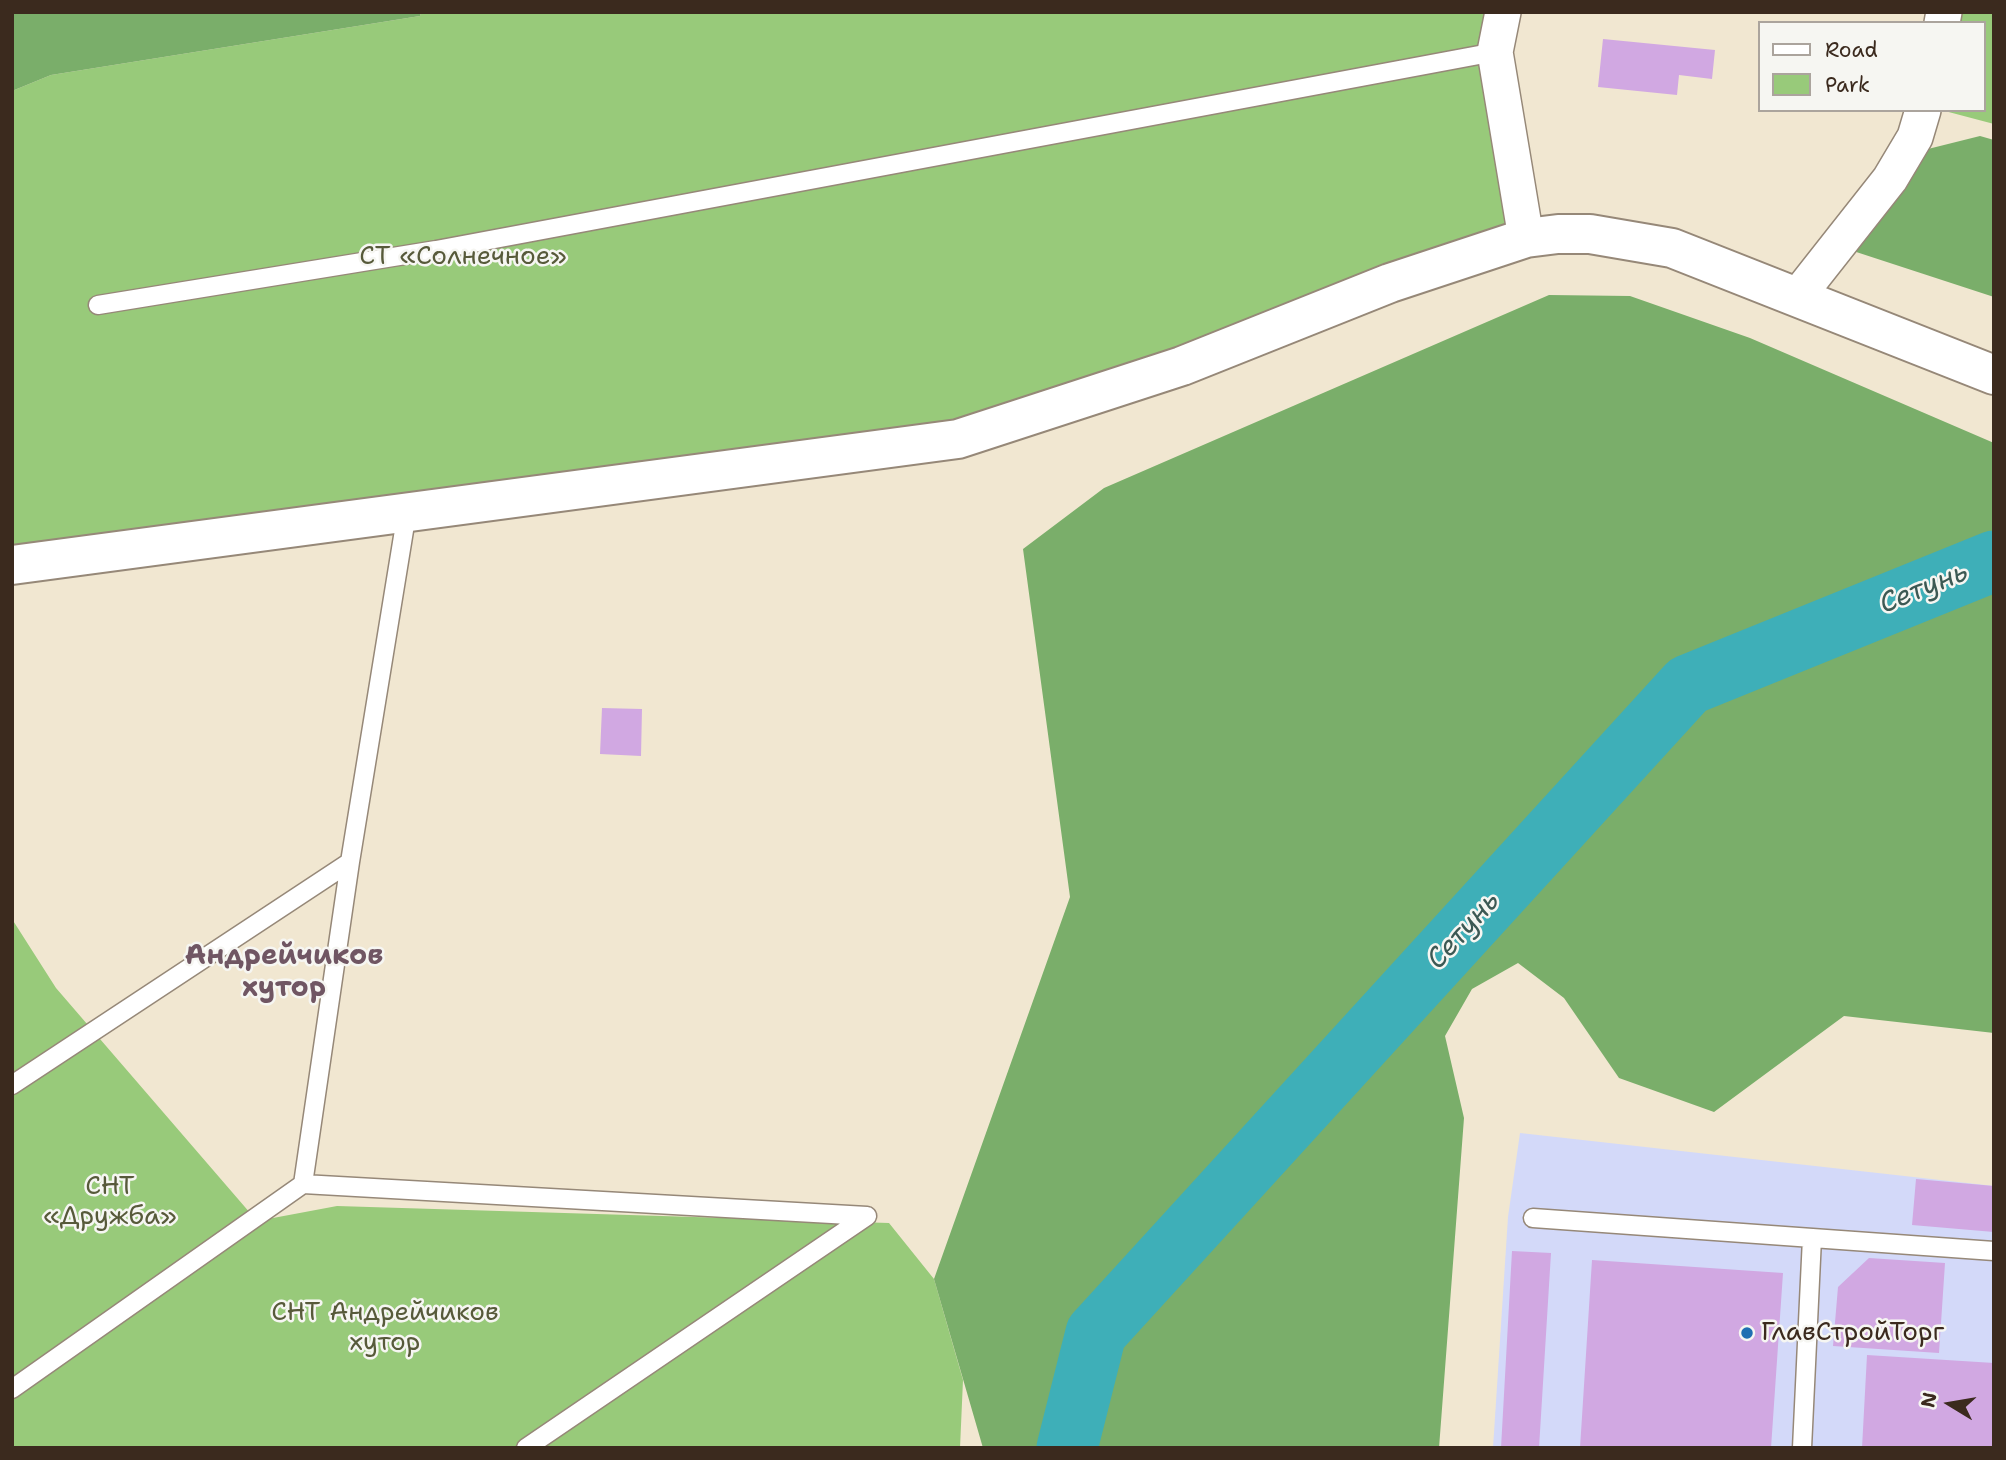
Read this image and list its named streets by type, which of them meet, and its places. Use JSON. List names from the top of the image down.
{
  "districts": ["Андрейчиков хутор"],
  "water": ["Сетунь"],
  "parks": ["СТ «Солнечное»", "СНТ «Дружба»", "СНТ Андрейчиков хутор"],
  "places": ["ГлавСтройТорг"],
  "legend": ["Road", "Park"],
  "north": "left"
}
